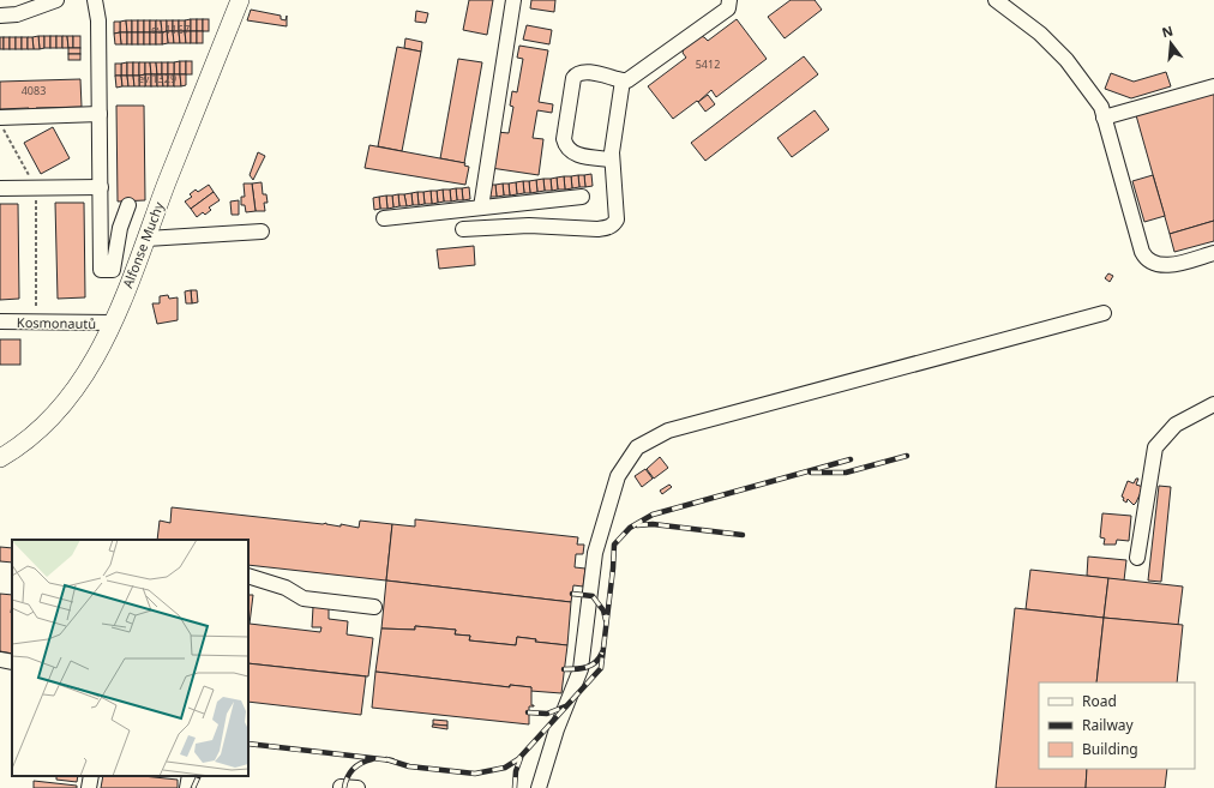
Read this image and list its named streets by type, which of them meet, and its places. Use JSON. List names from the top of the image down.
{
  "streets": {
    "main road": ["Alfonse Muchy"],
    "street": ["Kosmonautů"]
  },
  "crossings": [
    ["Alfonse Muchy", "Kosmonautů"]
  ],
  "house_numbers": [
    "ev.1167",
    "5412",
    "ev.1329",
    "4083"
  ],
  "legend": ["Road", "Railway", "Building"],
  "north": "top"
}
